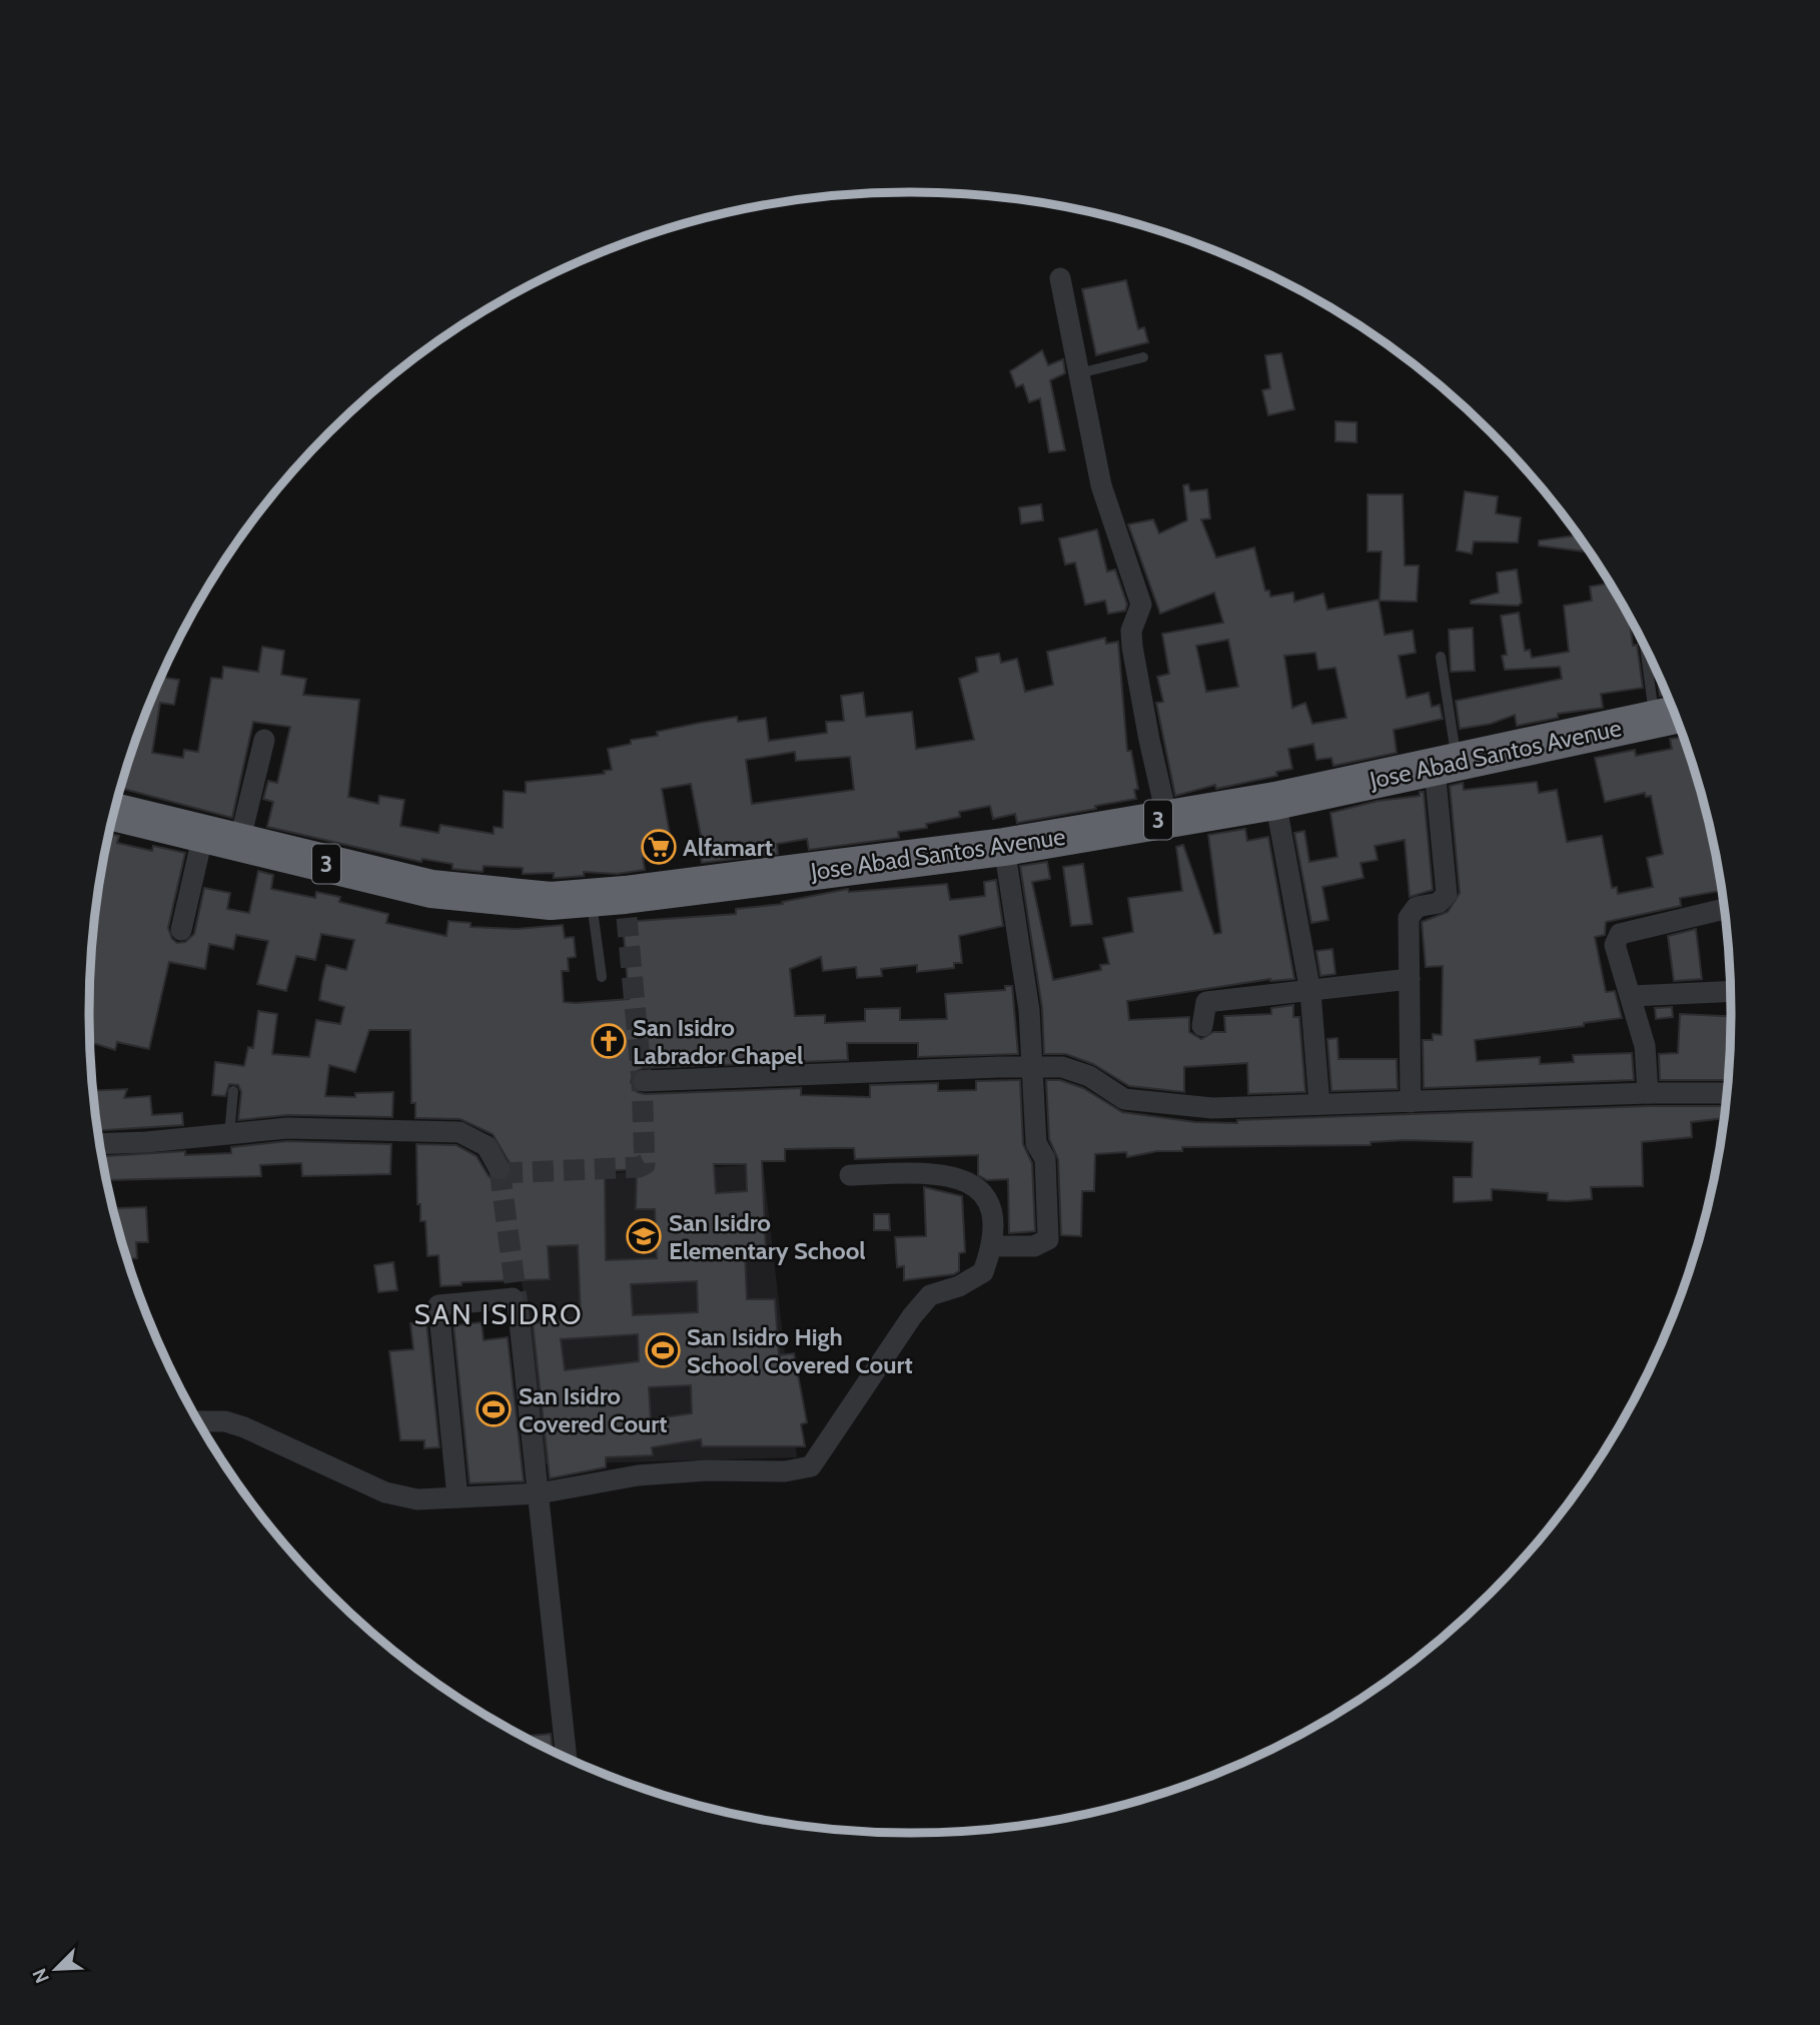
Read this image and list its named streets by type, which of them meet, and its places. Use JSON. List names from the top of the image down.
{
  "streets": {
    "highway": ["Jose Abad Santos Avenue", "3"]
  },
  "districts": ["SAN ISIDRO"],
  "places": {
    "supermarket": ["Alfamart"],
    "church": ["San Isidro Labrador Chapel"],
    "school or university": ["San Isidro Elementary School"],
    "sports": ["San Isidro High School Covered Court", "San Isidro Covered Court"]
  },
  "north": "bottom left"
}
